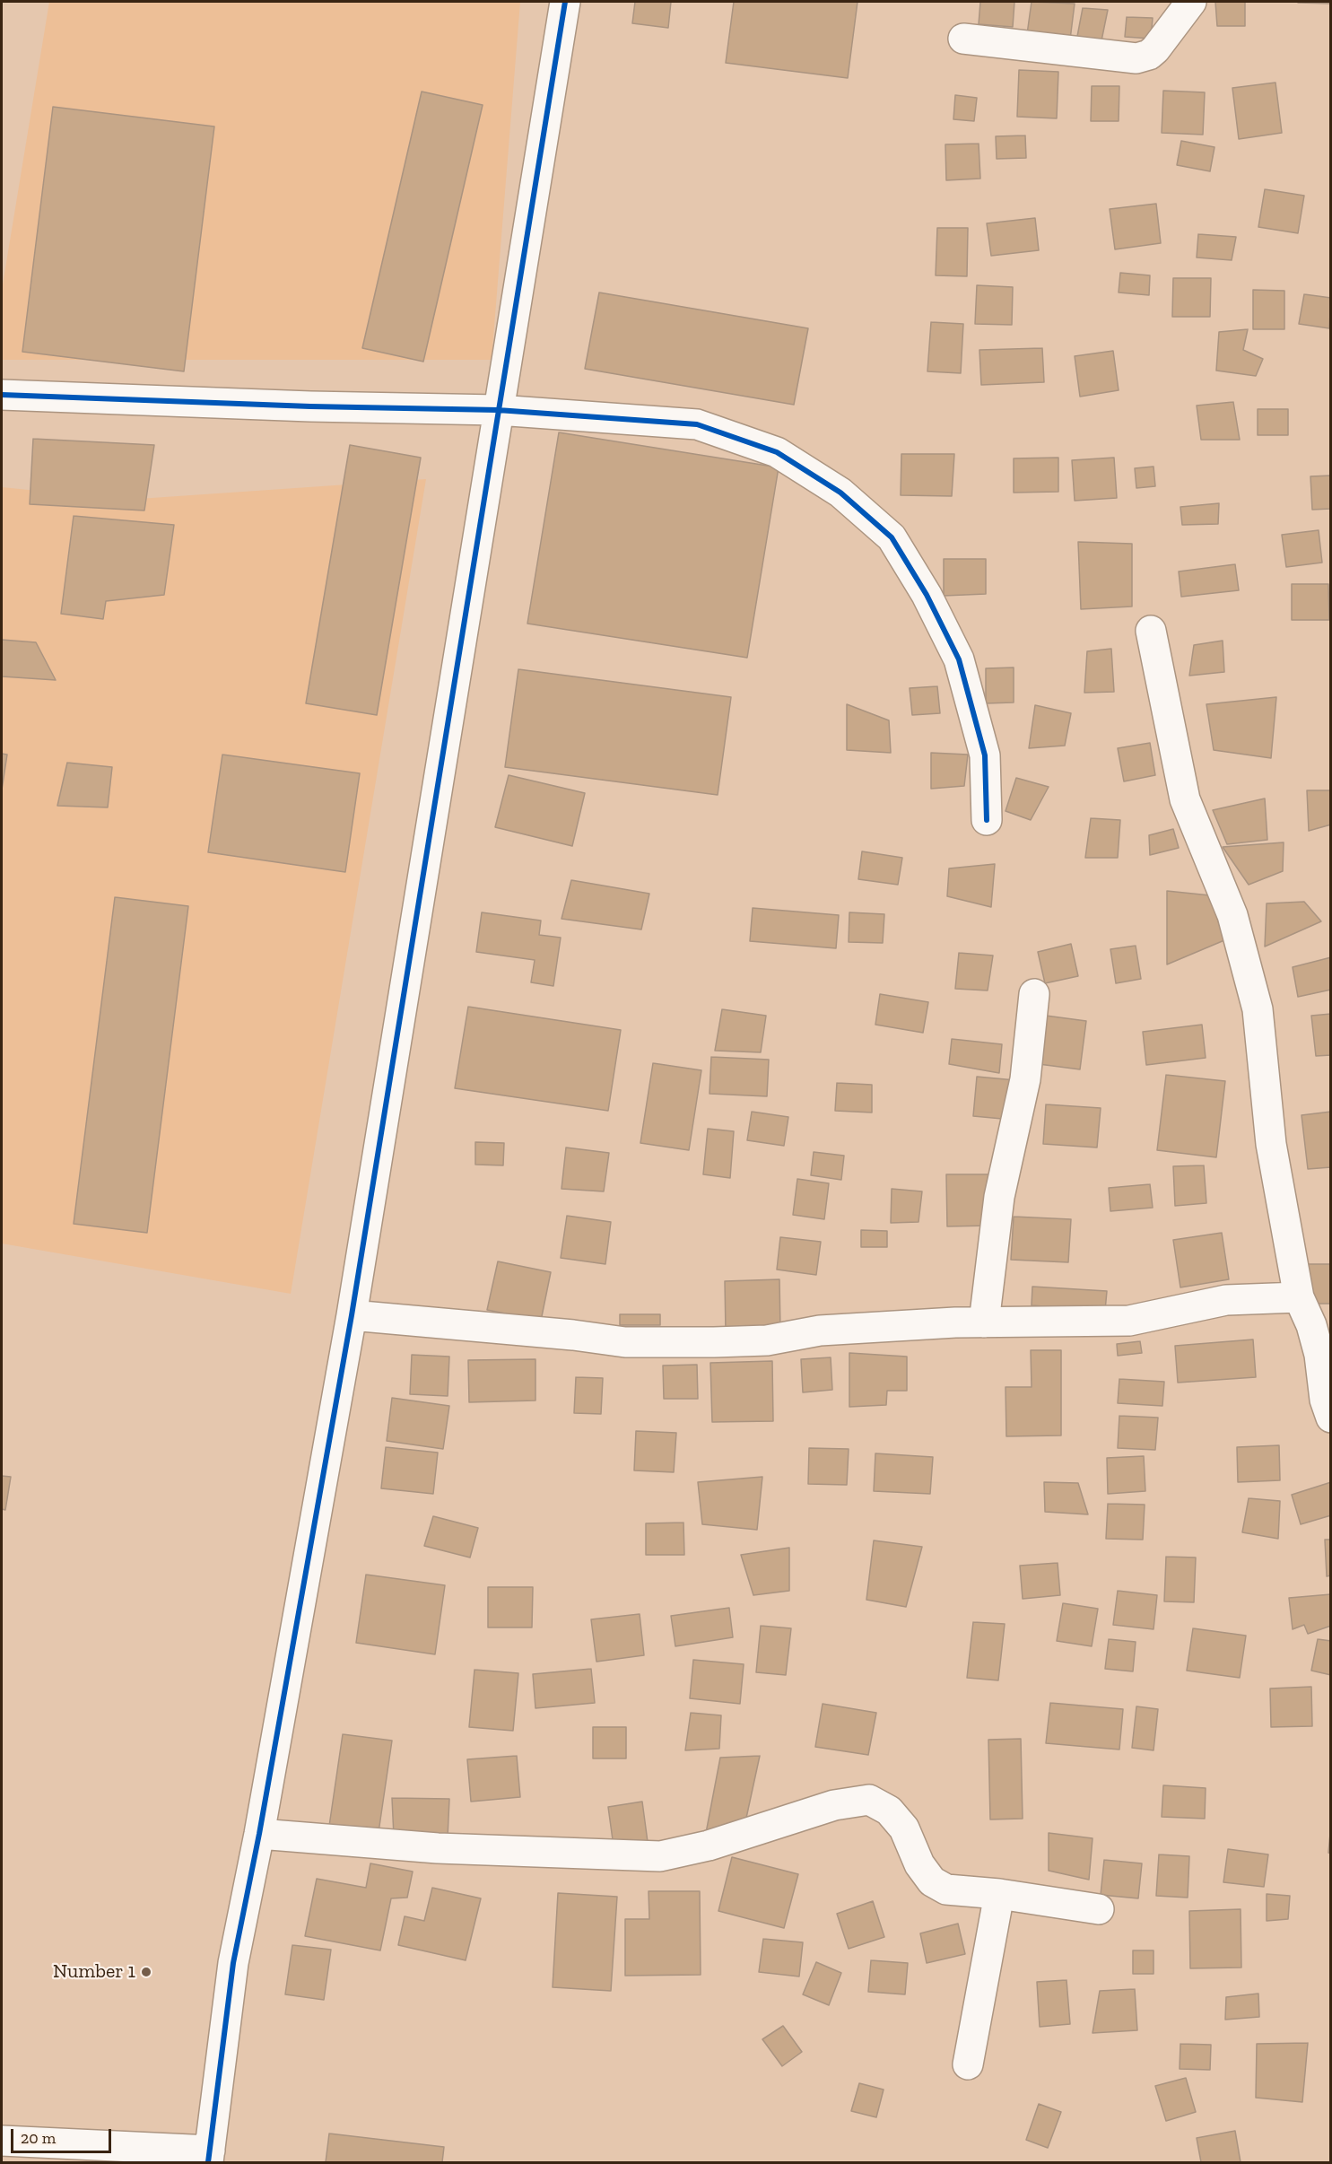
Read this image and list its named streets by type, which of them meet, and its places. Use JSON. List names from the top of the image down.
{
  "places": ["Number 1"],
  "scale_bar": "20 m"
}
